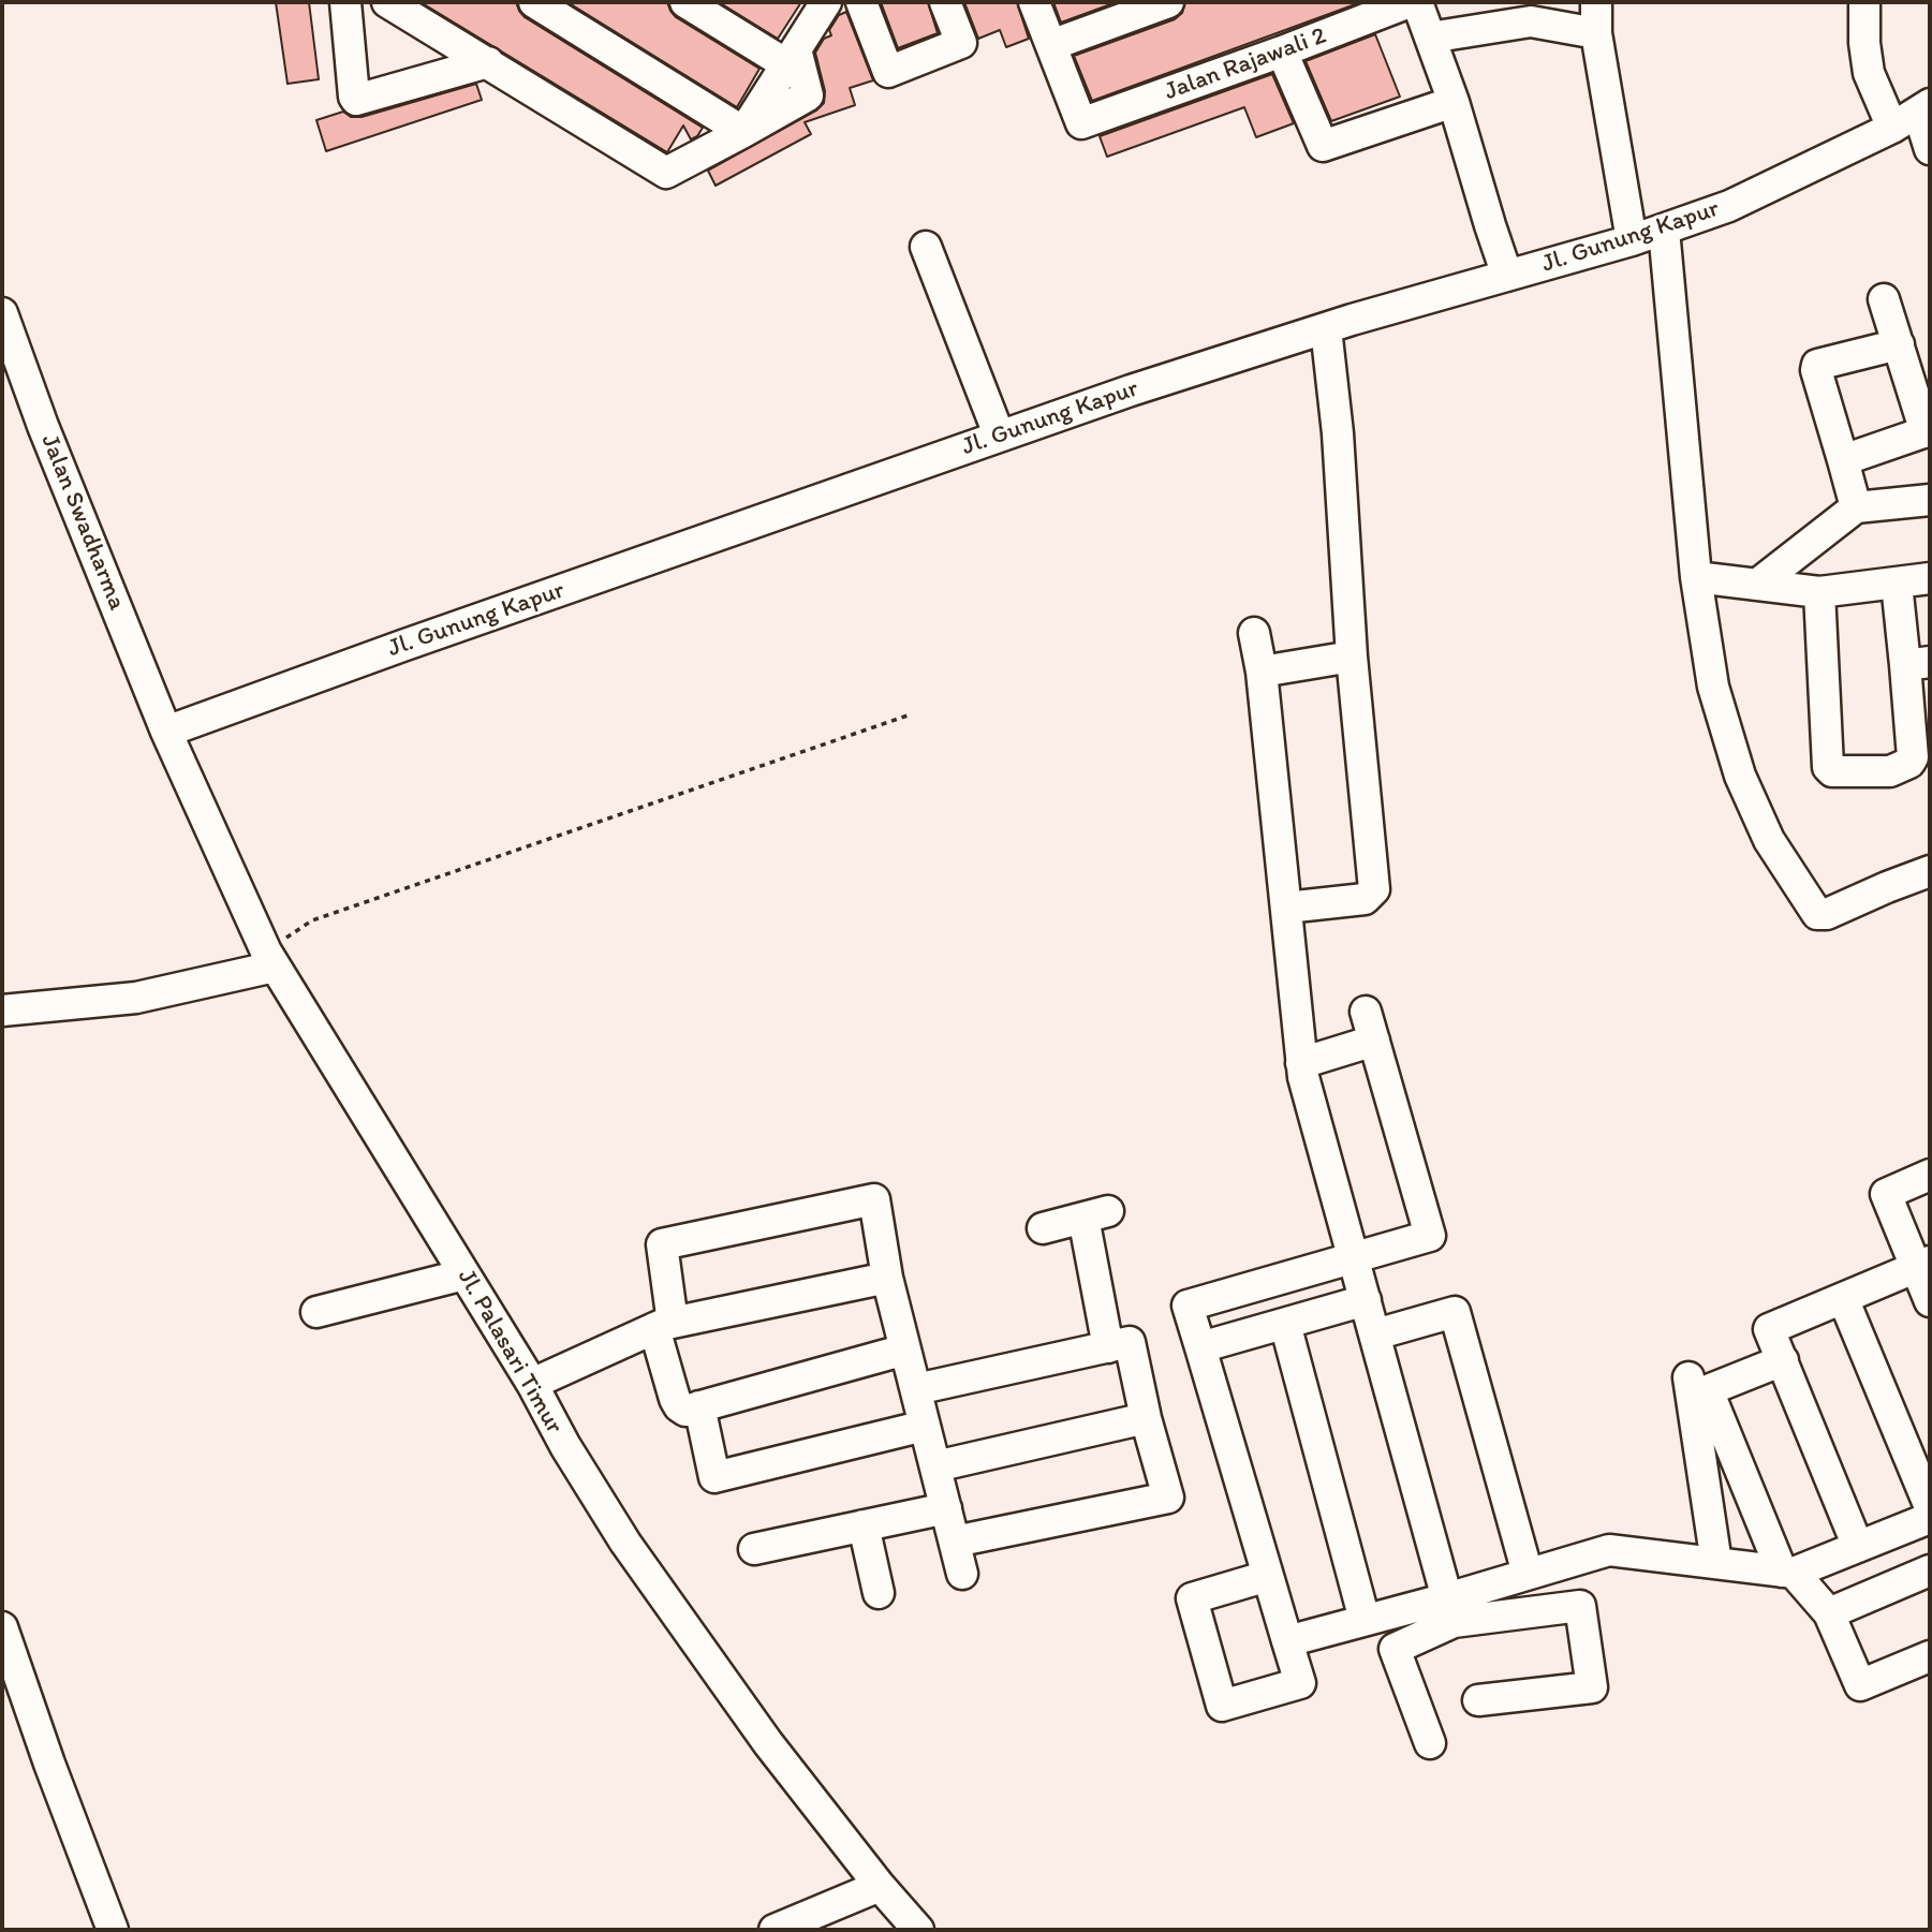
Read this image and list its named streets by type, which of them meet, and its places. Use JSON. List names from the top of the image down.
{
  "streets": {
    "street": [
      "Jalan Rajawali 2",
      "Jl. Gunung Kapur",
      "Jalan Swadharma",
      "Jl. Palasari Timur"
    ]
  },
  "crossings": [
    ["Jl. Gunung Kapur", "Jalan Swadharma"],
    ["Jl. Gunung Kapur", "Jl. Palasari Timur"],
    ["Jalan Swadharma", "Jl. Palasari Timur"]
  ]
}
